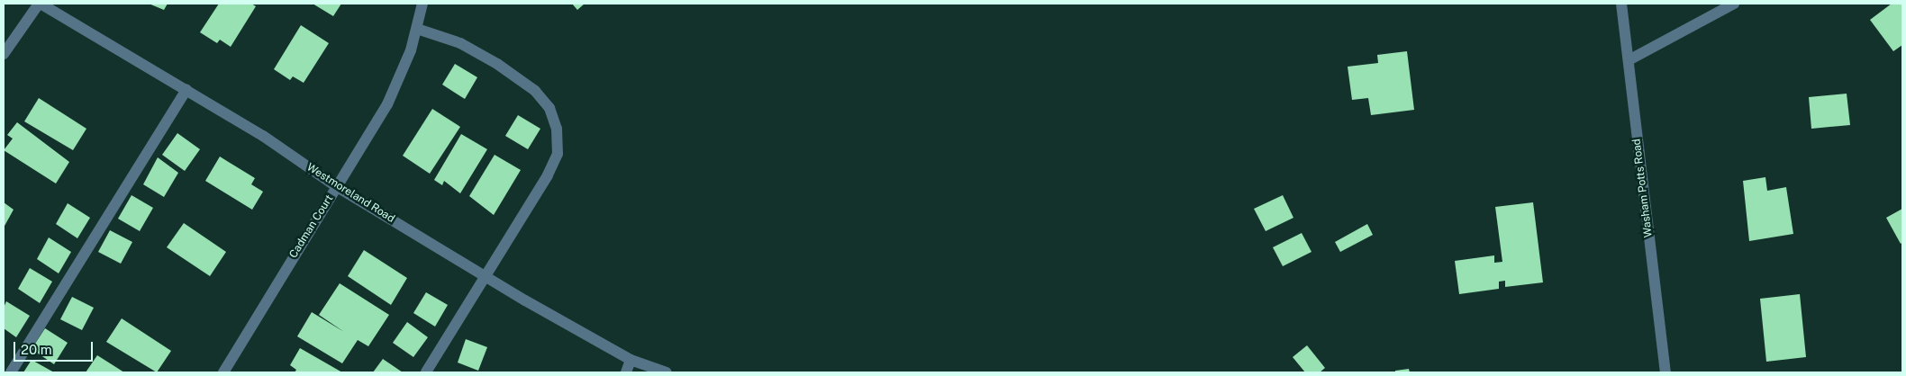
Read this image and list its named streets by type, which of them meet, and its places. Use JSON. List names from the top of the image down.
{
  "streets": {
    "street": ["Washam Potts Road", "Westmoreland Road", "Cadman Court"]
  },
  "crossings": [
    ["Westmoreland Road", "Cadman Court"]
  ],
  "scale_bar": "20 m"
}
